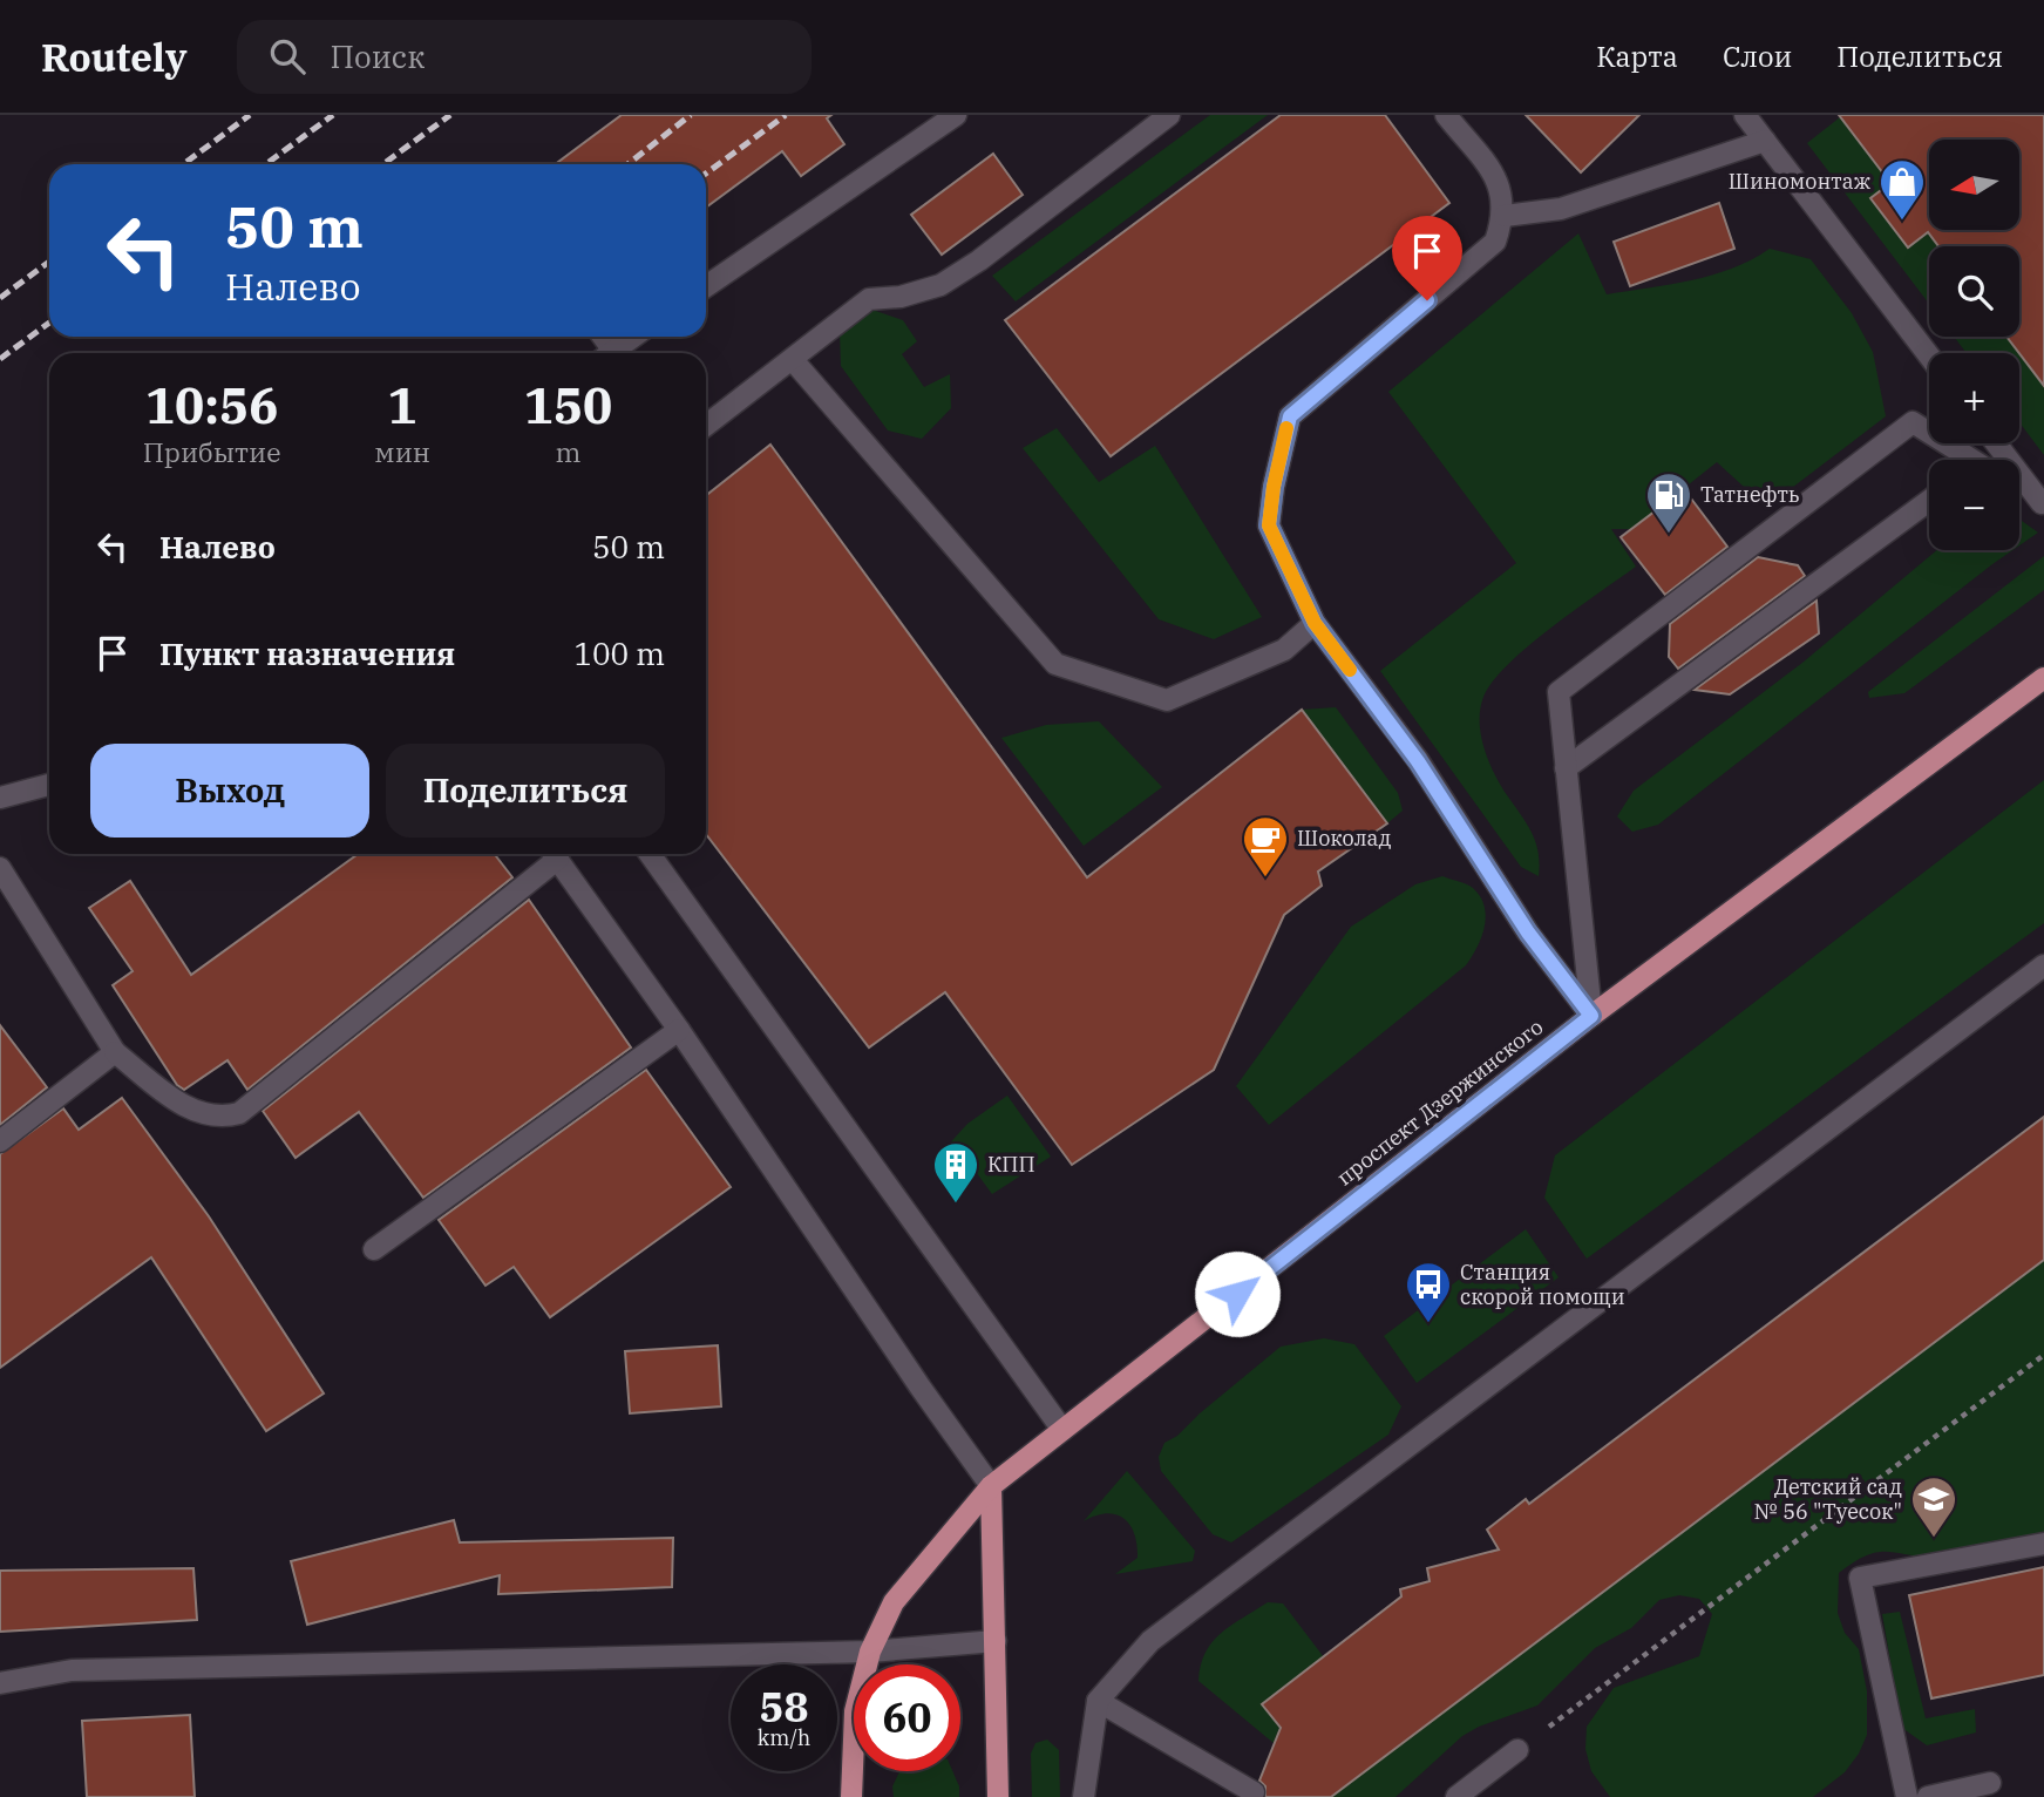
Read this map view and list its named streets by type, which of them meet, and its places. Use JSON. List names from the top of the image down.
{
  "streets": {
    "main road": ["проспект Дзержинского"]
  },
  "places": {
    "shop": ["Шиномонтаж"],
    "fuel station": ["Татнефть"],
    "cafe": ["Шоколад"],
    "building": ["КПП"],
    "bus stop": ["Станция скорой помощи"],
    "school or university": ["Детский сад № 56 \"Туесок\""]
  },
  "north": "left",
  "page": {
    "header": "Routely",
    "search": "Поиск",
    "nav": ["Карта", "Слои", "Поделиться"],
    "map_buttons": ["+", "−"],
    "turn": ["50 m", "Налево"],
    "eta": [
      "10:56",
      "Прибытие",
      "1",
      "мин",
      "150",
      "m"
    ],
    "list": [
      {
        "name": "Налево",
        "value": "50 m"
      },
      {
        "name": "Пункт назначения",
        "value": "100 m"
      }
    ],
    "buttons": ["Выход", "Поделиться"],
    "speed": "58 km/h",
    "limit": "60"
  }
}
